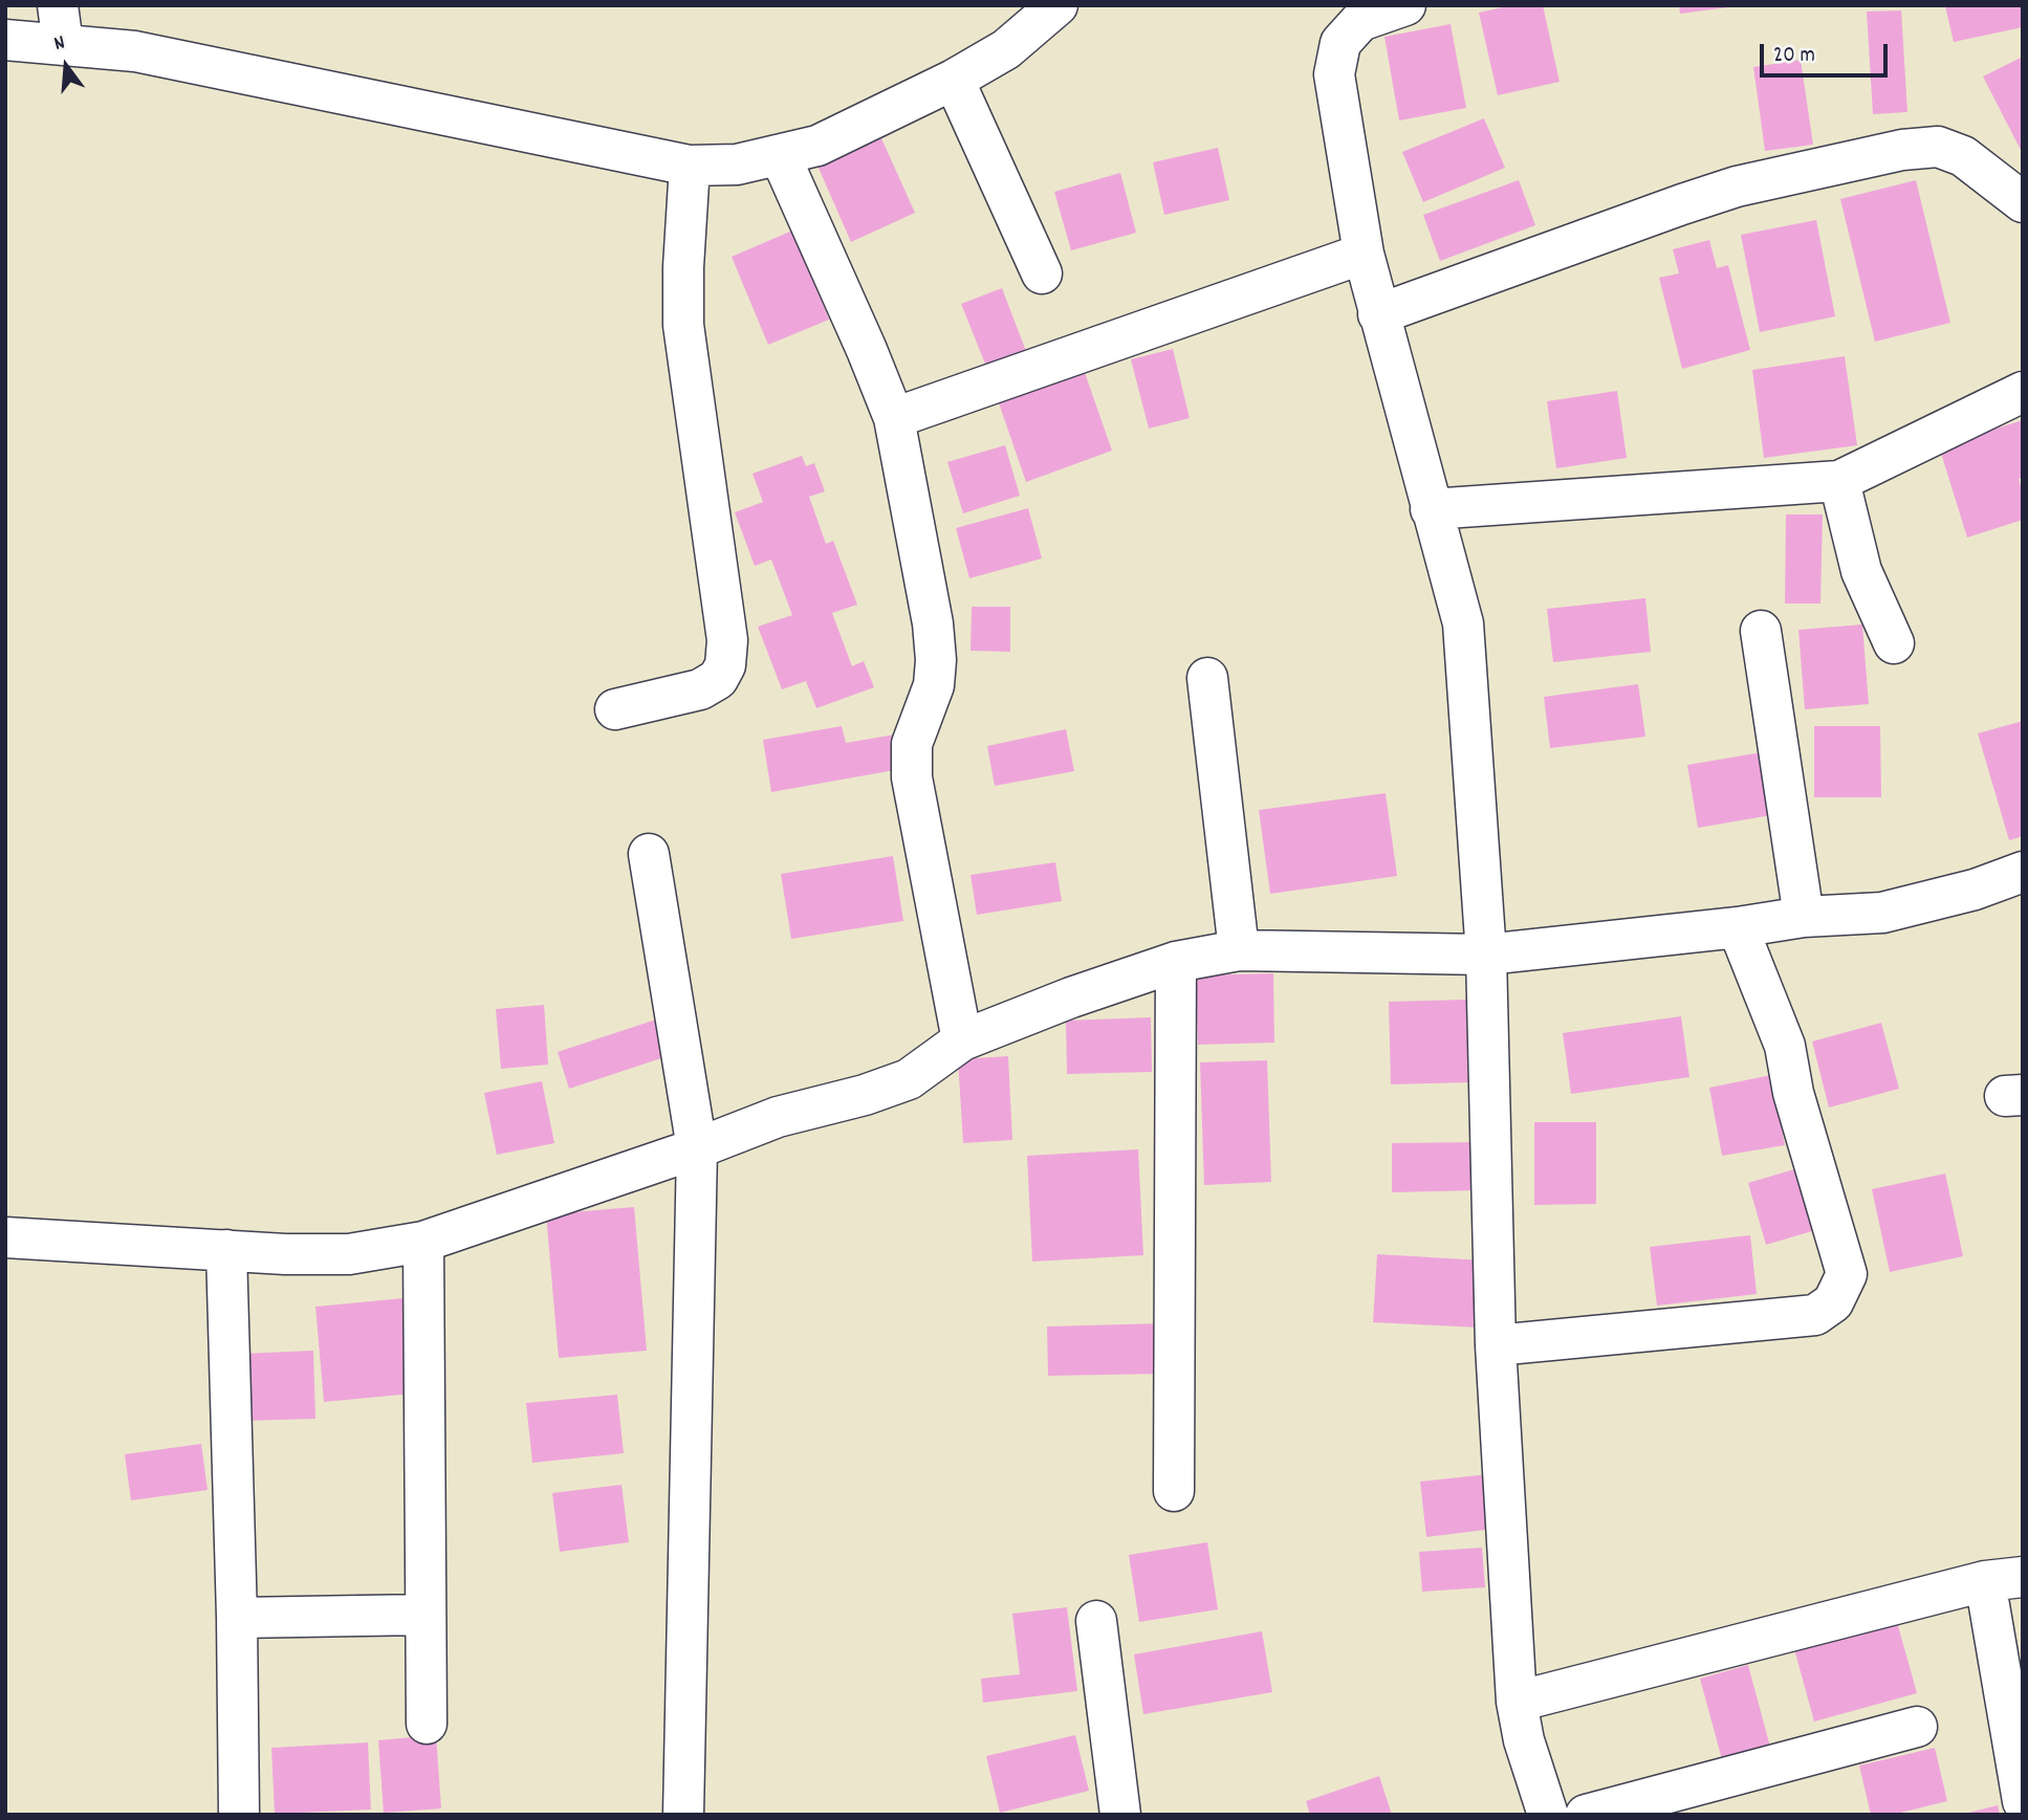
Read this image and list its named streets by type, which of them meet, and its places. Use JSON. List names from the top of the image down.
{
  "scale_bar": "20 m",
  "north": "top"
}
